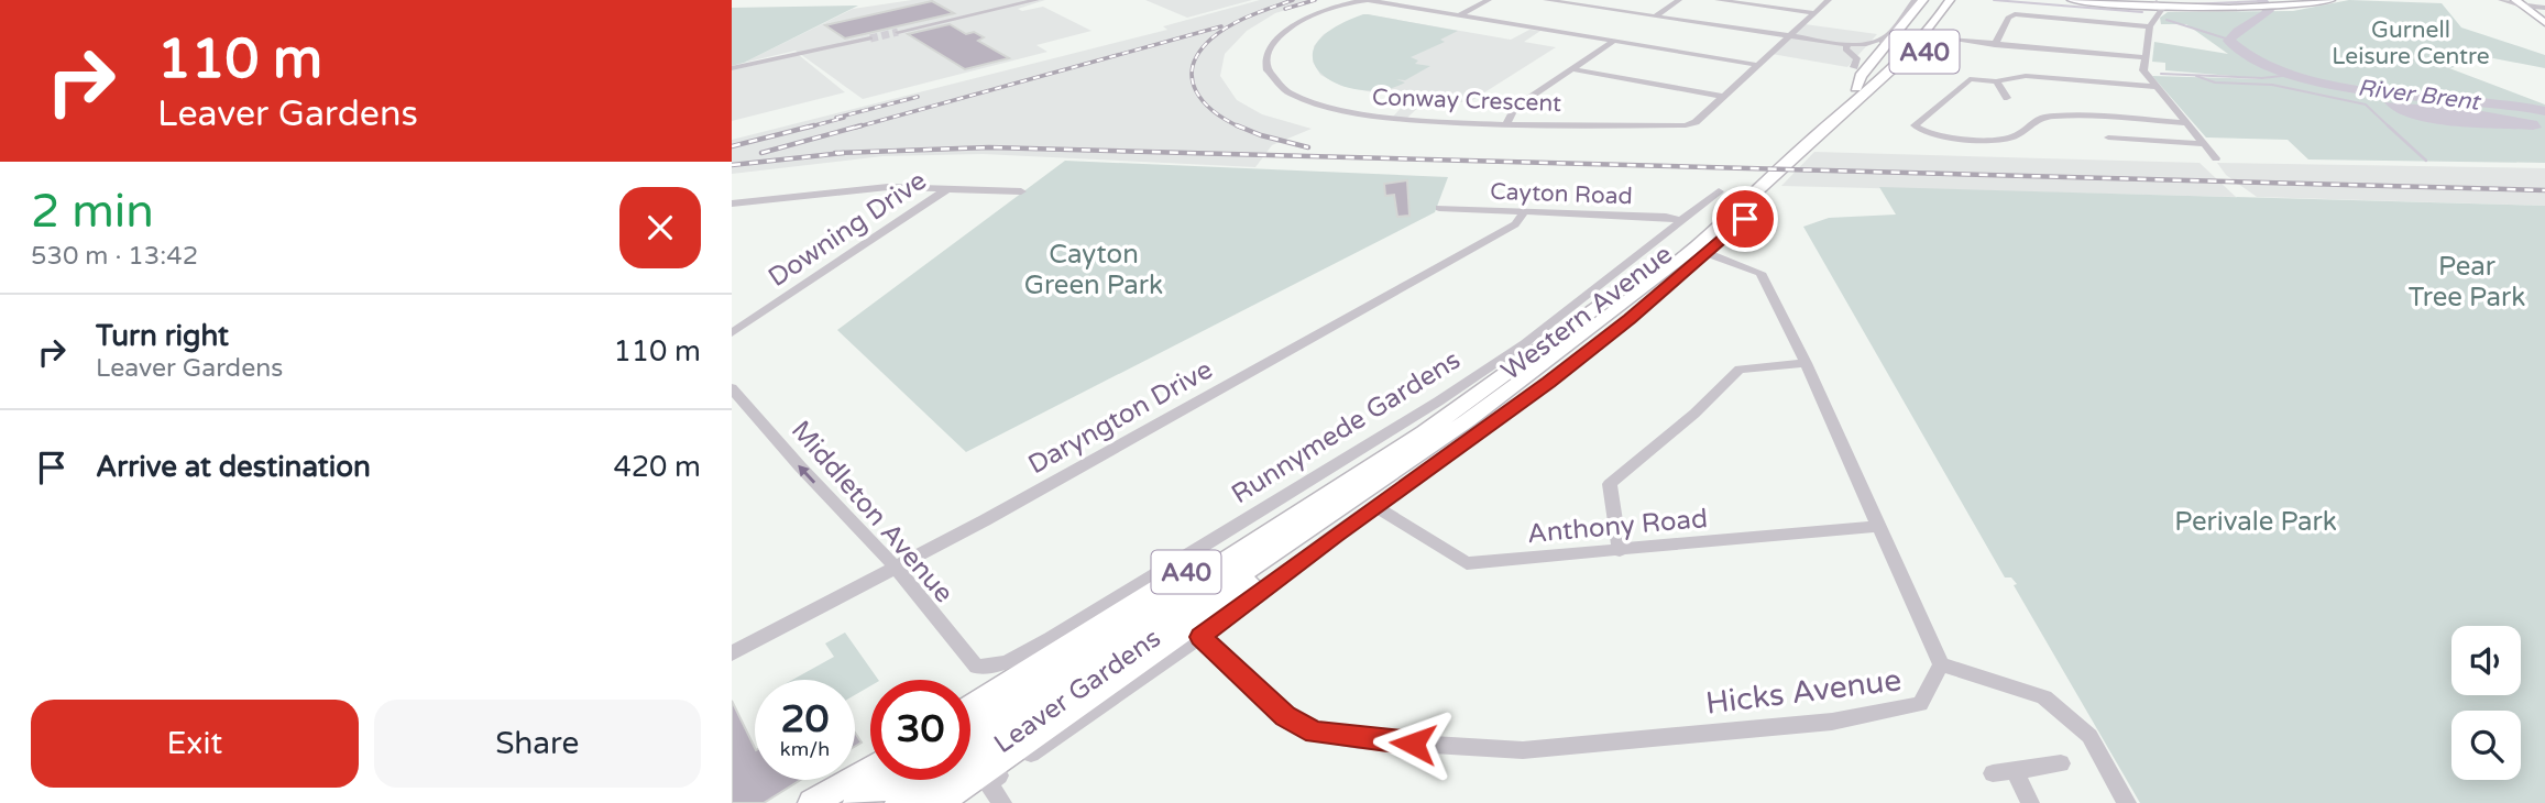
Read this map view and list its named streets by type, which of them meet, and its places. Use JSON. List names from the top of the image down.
{
  "streets": {
    "highway": ["A40", "Western Avenue"],
    "street": [
      "Conway Crescent",
      "Cayton Road",
      "Downing Drive",
      "Daryngton Drive",
      "Runnymede Gardens",
      "Middleton Avenue",
      "Anthony Road",
      "Leaver Gardens",
      "Hicks Avenue"
    ]
  },
  "crossings": [
    ["A40", "Western Avenue"],
    ["Cayton Road", "Daryngton Drive"],
    ["Cayton Road", "Runnymede Gardens"],
    ["Daryngton Drive", "Middleton Avenue"],
    ["Runnymede Gardens", "Middleton Avenue"],
    ["Anthony Road", "Leaver Gardens"],
    ["Anthony Road", "Hicks Avenue"],
    ["Leaver Gardens", "Hicks Avenue"]
  ],
  "one_way": ["Middleton Avenue"],
  "water": ["River Brent"],
  "parks": [
    "Gurnell Leisure Centre",
    "Cayton Green Park",
    "Pear Tree Park",
    "Perivale Park"
  ],
  "page": {
    "turn": ["110 m", "Leaver Gardens"],
    "heading": ["2 min", "530 m · 13:42"],
    "list": [
      {
        "name": "Turn right",
        "note": "Leaver Gardens",
        "value": "110 m"
      },
      {
        "name": "Arrive at destination",
        "value": "420 m"
      }
    ],
    "speed": "20 km/h",
    "limit": "30",
    "buttons": ["Exit", "Share"]
  }
}
